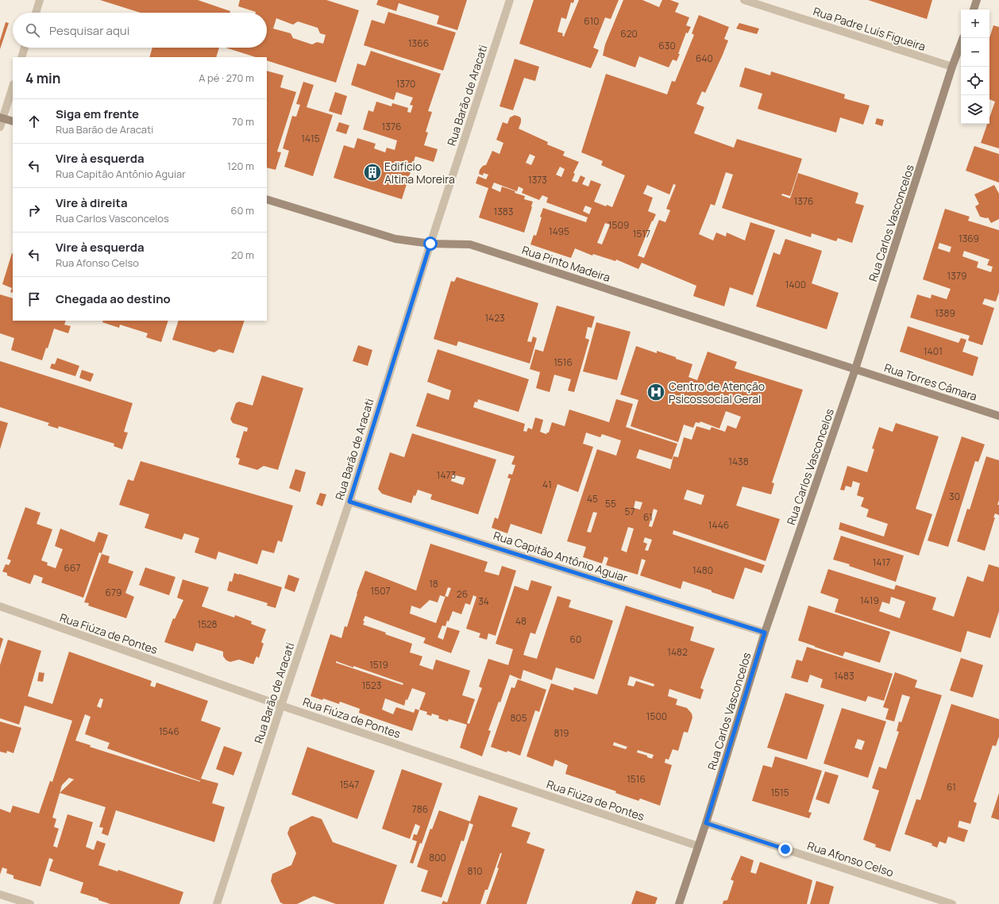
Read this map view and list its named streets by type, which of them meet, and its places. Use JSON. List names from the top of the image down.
{
  "streets": {
    "main road": ["Rua Carlos Vasconcelos", "Rua Pinto Madeira", "Rua Torres Câmara"],
    "street": [
      "Rua Padre Luís Figueira",
      "Rua Barão de Aracati",
      "Rua Capitão Antônio Aguiar",
      "Rua Fiúza de Pontes",
      "Rua Afonso Celso"
    ]
  },
  "crossings": [
    ["Rua Padre Luís Figueira", "Rua Carlos Vasconcelos"],
    ["Rua Barão de Aracati", "Rua Pinto Madeira"],
    ["Rua Barão de Aracati", "Rua Capitão Antônio Aguiar"],
    ["Rua Barão de Aracati", "Rua Fiúza de Pontes"],
    ["Rua Carlos Vasconcelos", "Rua Pinto Madeira"],
    ["Rua Carlos Vasconcelos", "Rua Torres Câmara"],
    ["Rua Carlos Vasconcelos", "Rua Capitão Antônio Aguiar"],
    ["Rua Carlos Vasconcelos", "Rua Fiúza de Pontes"],
    ["Rua Carlos Vasconcelos", "Rua Afonso Celso"],
    ["Rua Pinto Madeira", "Rua Torres Câmara"]
  ],
  "places": {
    "building": ["Edifício Altina Moreira"],
    "hospital": ["Centro de Atenção Psicossocial Geral"]
  },
  "house_numbers": [
    "610",
    "620",
    "1366",
    "630",
    "640",
    "1370",
    "1376",
    "1415",
    "1373",
    "1376",
    "1383",
    "1509",
    "1495",
    "1517",
    "1369",
    "1379",
    "1400",
    "1389",
    "1423",
    "1401",
    "1516",
    "1438",
    "1473",
    "41",
    "30",
    "45",
    "55",
    "57",
    "61",
    "1446",
    "1417",
    "667",
    "1480",
    "18",
    "1507",
    "679",
    "26",
    "1419",
    "34",
    "48",
    "1528",
    "60",
    "1482",
    "1519",
    "1483",
    "1523",
    "1500",
    "805",
    "1546",
    "819",
    "1516",
    "1547",
    "61",
    "1515",
    "786",
    "800",
    "810"
  ],
  "page": {
    "map_buttons": ["+", "−"],
    "search": "Pesquisar aqui",
    "heading": ["4 min", "A pé · 270 m"],
    "list": [
      ["Siga em frente", "Rua Barão de Aracati", "70 m"],
      ["Vire à esquerda", "Rua Capitão Antônio Aguiar", "120 m"],
      ["Vire à direita", "Rua Carlos Vasconcelos", "60 m"],
      ["Vire à esquerda", "Rua Afonso Celso", "20 m"],
      "Chegada ao destino"
    ]
  }
}
